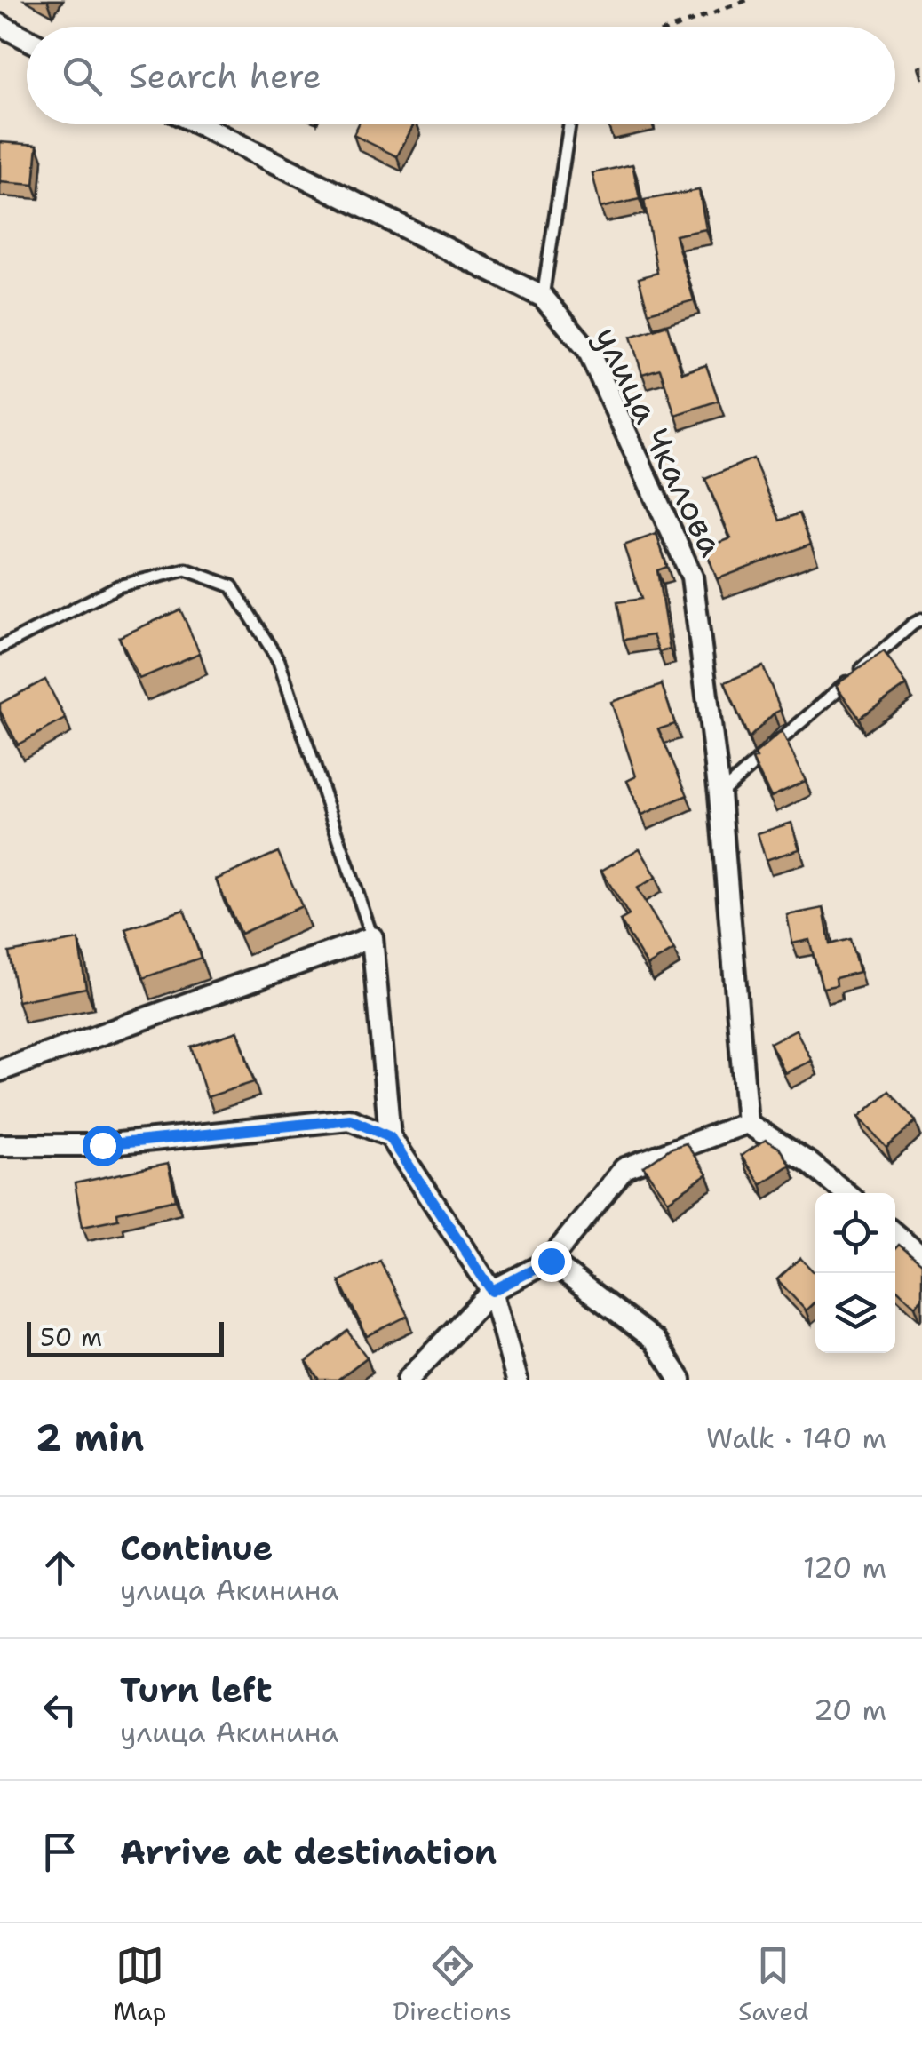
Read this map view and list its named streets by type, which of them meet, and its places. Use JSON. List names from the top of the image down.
{
  "streets": {
    "street": ["улица Чкалова"]
  },
  "scale_bar": "50 m",
  "page": {
    "search": "Search here",
    "scale": "50 m",
    "heading": ["2 min", "Walk · 140 m"],
    "list": [
      ["Continue", "улица Акинина", "120 m"],
      ["Turn left", "улица Акинина", "20 m"],
      "Arrive at destination"
    ],
    "nav": ["Map", "Directions", "Saved"]
  }
}
